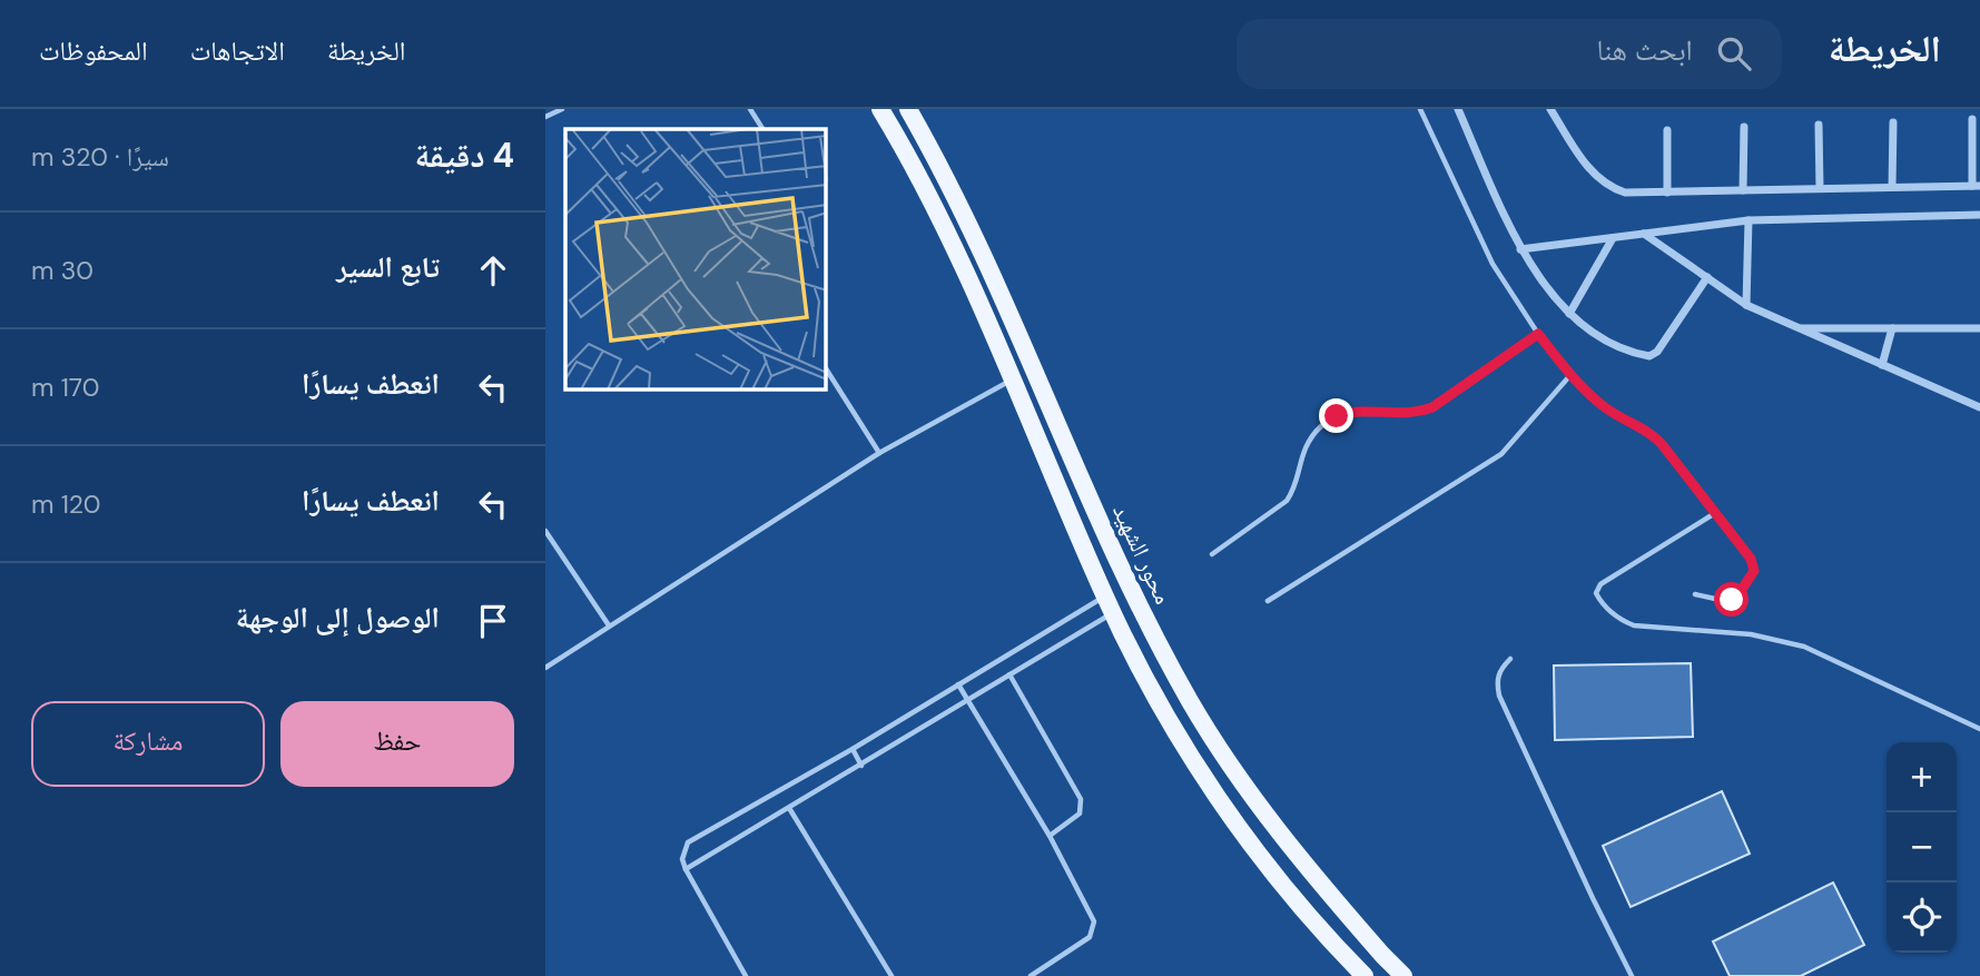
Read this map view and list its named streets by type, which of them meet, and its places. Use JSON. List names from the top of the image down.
{
  "streets": {
    "main road": ["محور الشهيد"]
  },
  "page": {
    "header": "الخريطة",
    "search": "ابحث هنا",
    "nav": ["الخريطة", "الاتجاهات", "المحفوظات"],
    "heading": ["4 دقيقة", "سيرًا · 320 m"],
    "list": [
      ["تابع السير", "30 m"],
      ["انعطف يسارًا", "170 m"],
      ["انعطف يسارًا", "120 m"],
      "الوصول إلى الوجهة"
    ],
    "buttons": ["حفظ", "مشاركة"],
    "map_buttons": ["+", "−"]
  }
}
